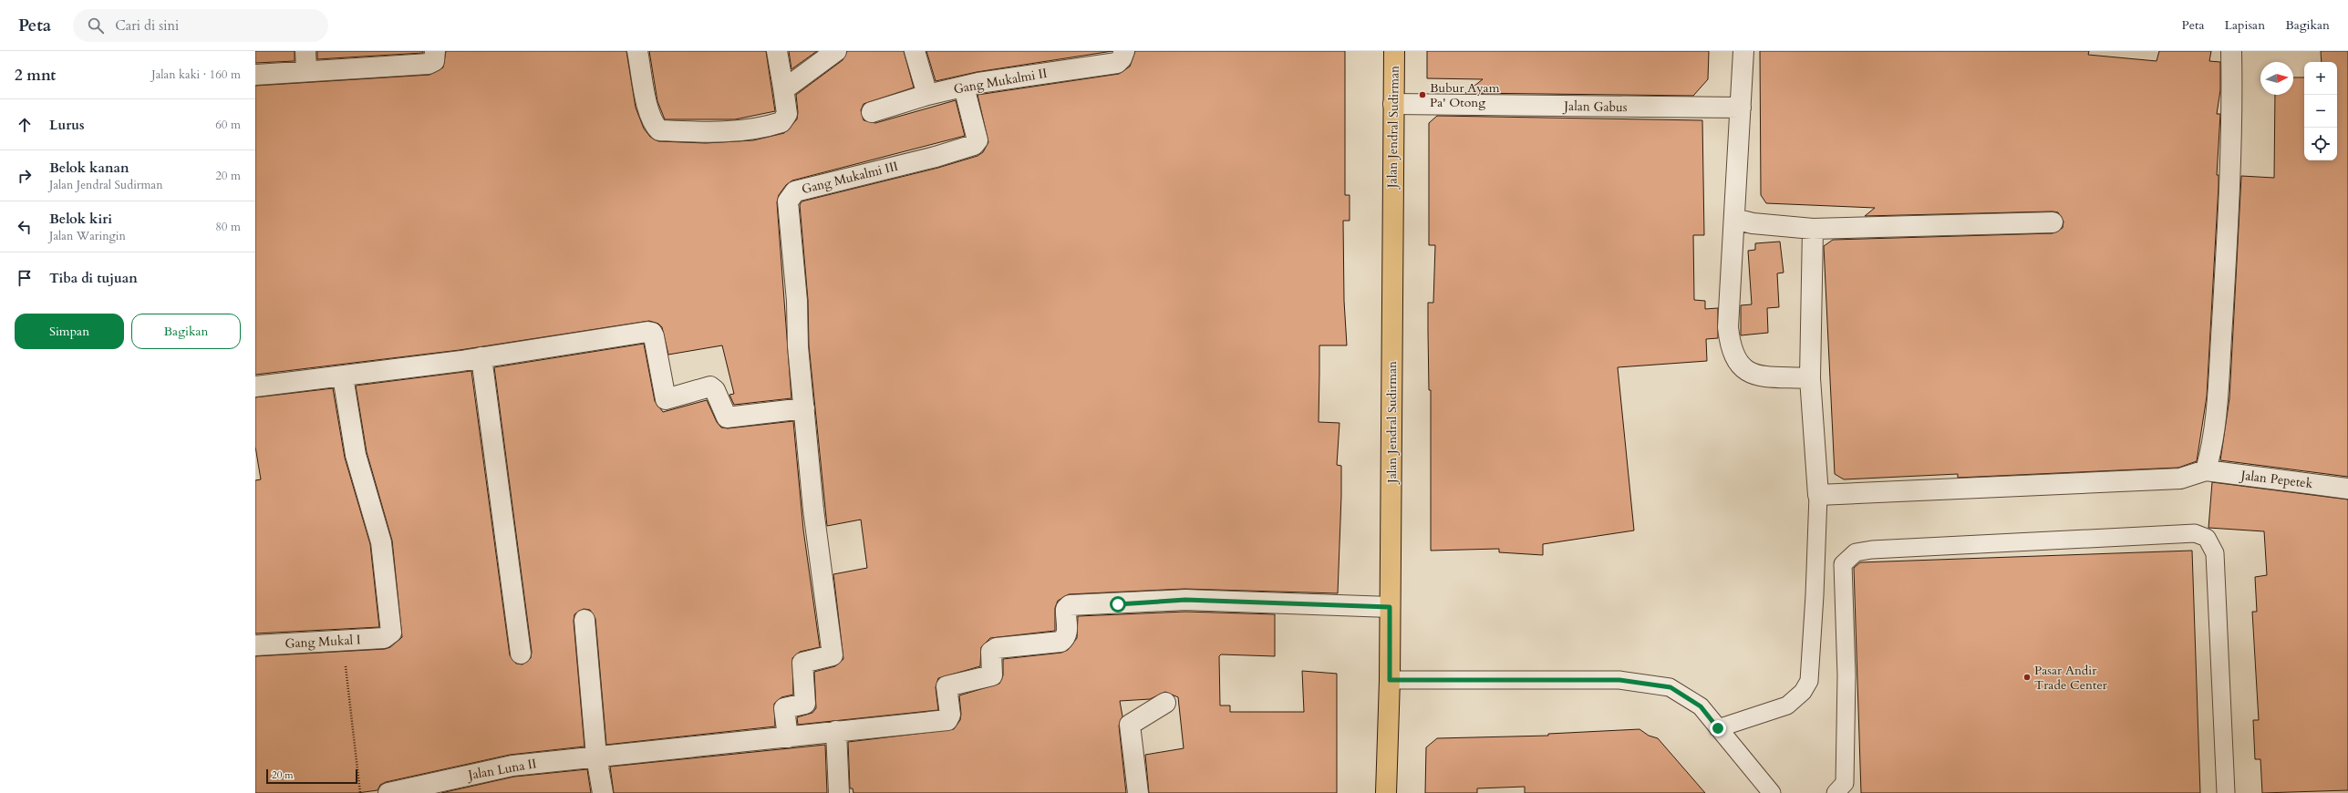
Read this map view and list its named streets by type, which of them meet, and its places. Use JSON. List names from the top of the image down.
{
  "streets": {
    "main road": ["Jalan Jendral Sudirman"],
    "street": [
      "Gang Mukalmi II",
      "Jalan Gabus",
      "Gang Mukalmi III",
      "Jalan Pepetek",
      "Gang Mukal I",
      "Jalan Luna II"
    ]
  },
  "crossings": [
    ["Gang Mukalmi II", "Gang Mukalmi III"],
    ["Jalan Gabus", "Jalan Jendral Sudirman"],
    ["Jalan Jendral Sudirman", "Jalan Luna II"]
  ],
  "places": ["Bubur Ayam Pa' Otong", "Pasar Andir Trade Center"],
  "scale_bar": "20 m",
  "north": "right",
  "page": {
    "header": "Peta",
    "search": "Cari di sini",
    "nav": ["Peta", "Lapisan", "Bagikan"],
    "heading": ["2 mnt", "Jalan kaki · 160 m"],
    "map_buttons": ["+", "−"],
    "list": [
      ["Lurus", "60 m"],
      ["Belok kanan", "Jalan Jendral Sudirman", "20 m"],
      ["Belok kiri", "Jalan Waringin", "80 m"],
      "Tiba di tujuan"
    ],
    "buttons": ["Simpan", "Bagikan"],
    "scale": "20 m"
  }
}
